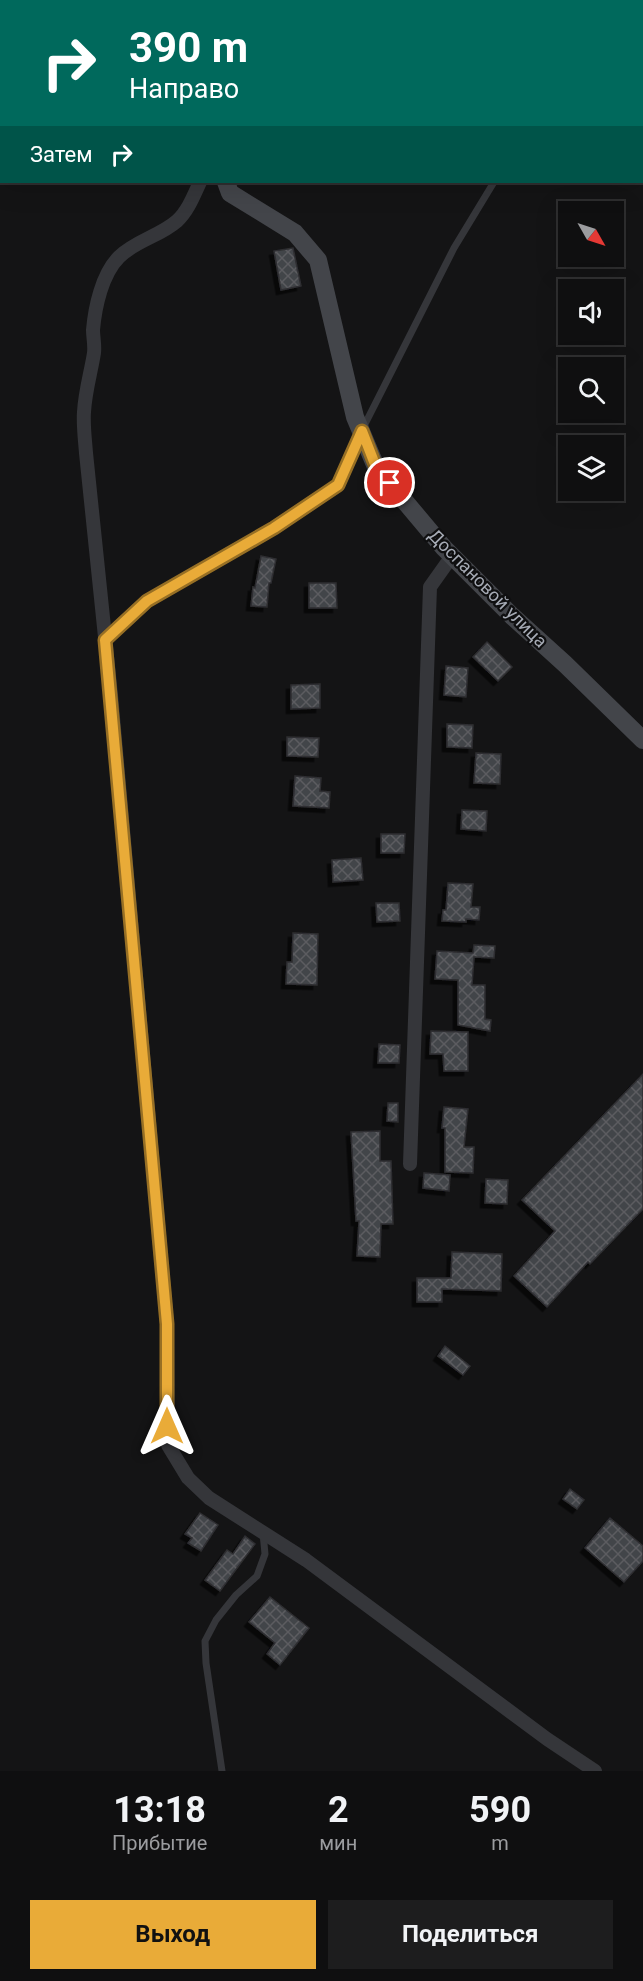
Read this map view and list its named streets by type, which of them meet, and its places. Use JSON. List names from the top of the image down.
{
  "streets": {
    "street": ["Доспановой улица"]
  },
  "north": "bottom right",
  "page": {
    "turn": ["390 m", "Направо"],
    "then": "Затем",
    "eta": [
      "13:18",
      "Прибытие",
      "2",
      "мин",
      "590",
      "m"
    ],
    "buttons": ["Выход", "Поделиться"]
  }
}
